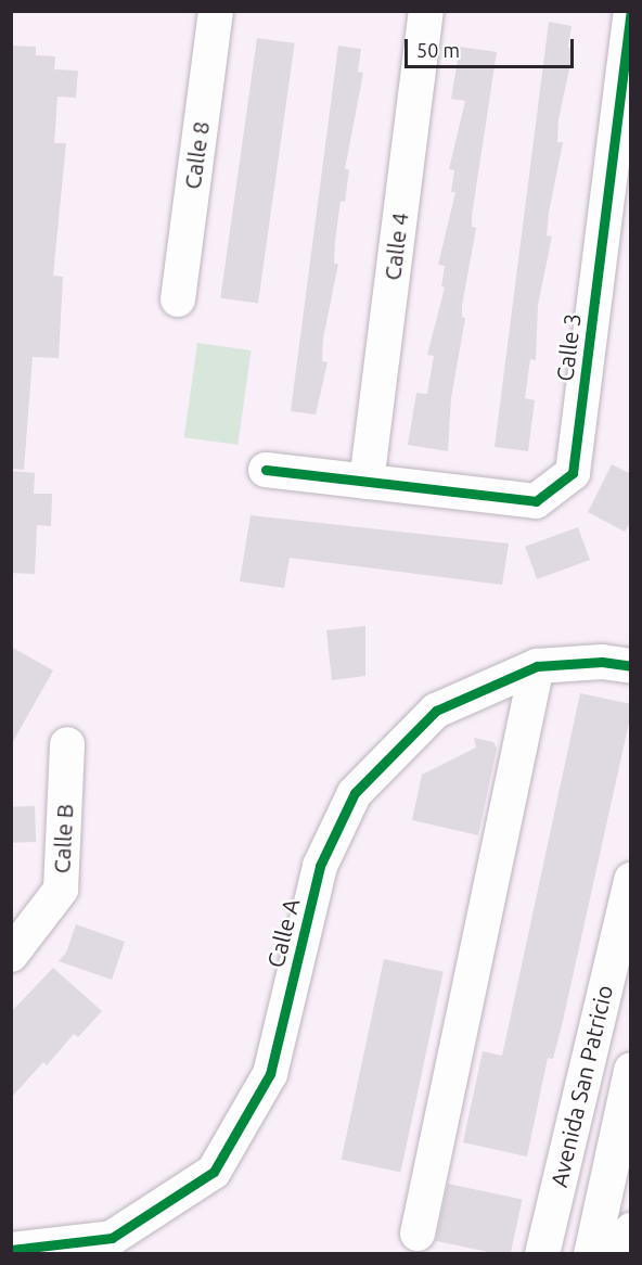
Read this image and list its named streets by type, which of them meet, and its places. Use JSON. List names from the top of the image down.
{
  "streets": {
    "street": [
      "Calle 8",
      "Calle 4",
      "Calle 3",
      "Calle B",
      "Calle A",
      "Avenida San Patricio"
    ]
  },
  "crossings": [
    ["Calle 4", "Calle 3"]
  ],
  "scale_bar": "50 m"
}
